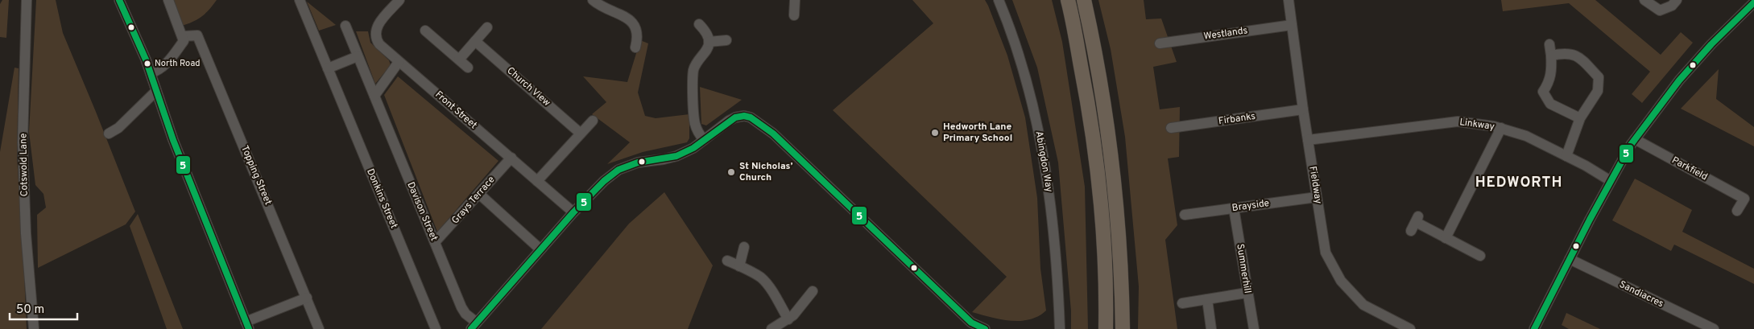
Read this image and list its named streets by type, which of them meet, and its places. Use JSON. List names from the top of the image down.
{
  "streets": {
    "street": [
      "Westlands",
      "Church View",
      "Front Street",
      "Firbanks",
      "Linkway",
      "Abingdon Way",
      "Cotswold Lane",
      "Parkfield",
      "Topping Street",
      "Fieldway",
      "Donkins Street",
      "Grays Terrace",
      "Brayside",
      "Davison Street",
      "Summerhill",
      "Sandiacres"
    ]
  },
  "crossings": [
    ["Westlands", "Fieldway"],
    ["Front Street", "Grays Terrace"],
    ["Firbanks", "Fieldway"],
    ["Linkway", "Fieldway"],
    ["Fieldway", "Brayside"],
    ["Grays Terrace", "Davison Street"],
    ["Brayside", "Summerhill"]
  ],
  "districts": ["HEDWORTH"],
  "places": ["North Road", "Hedworth Lane Primary School", "St Nicholas’ Church"],
  "lines": ["transit line 5"],
  "scale_bar": "50 m"
}
